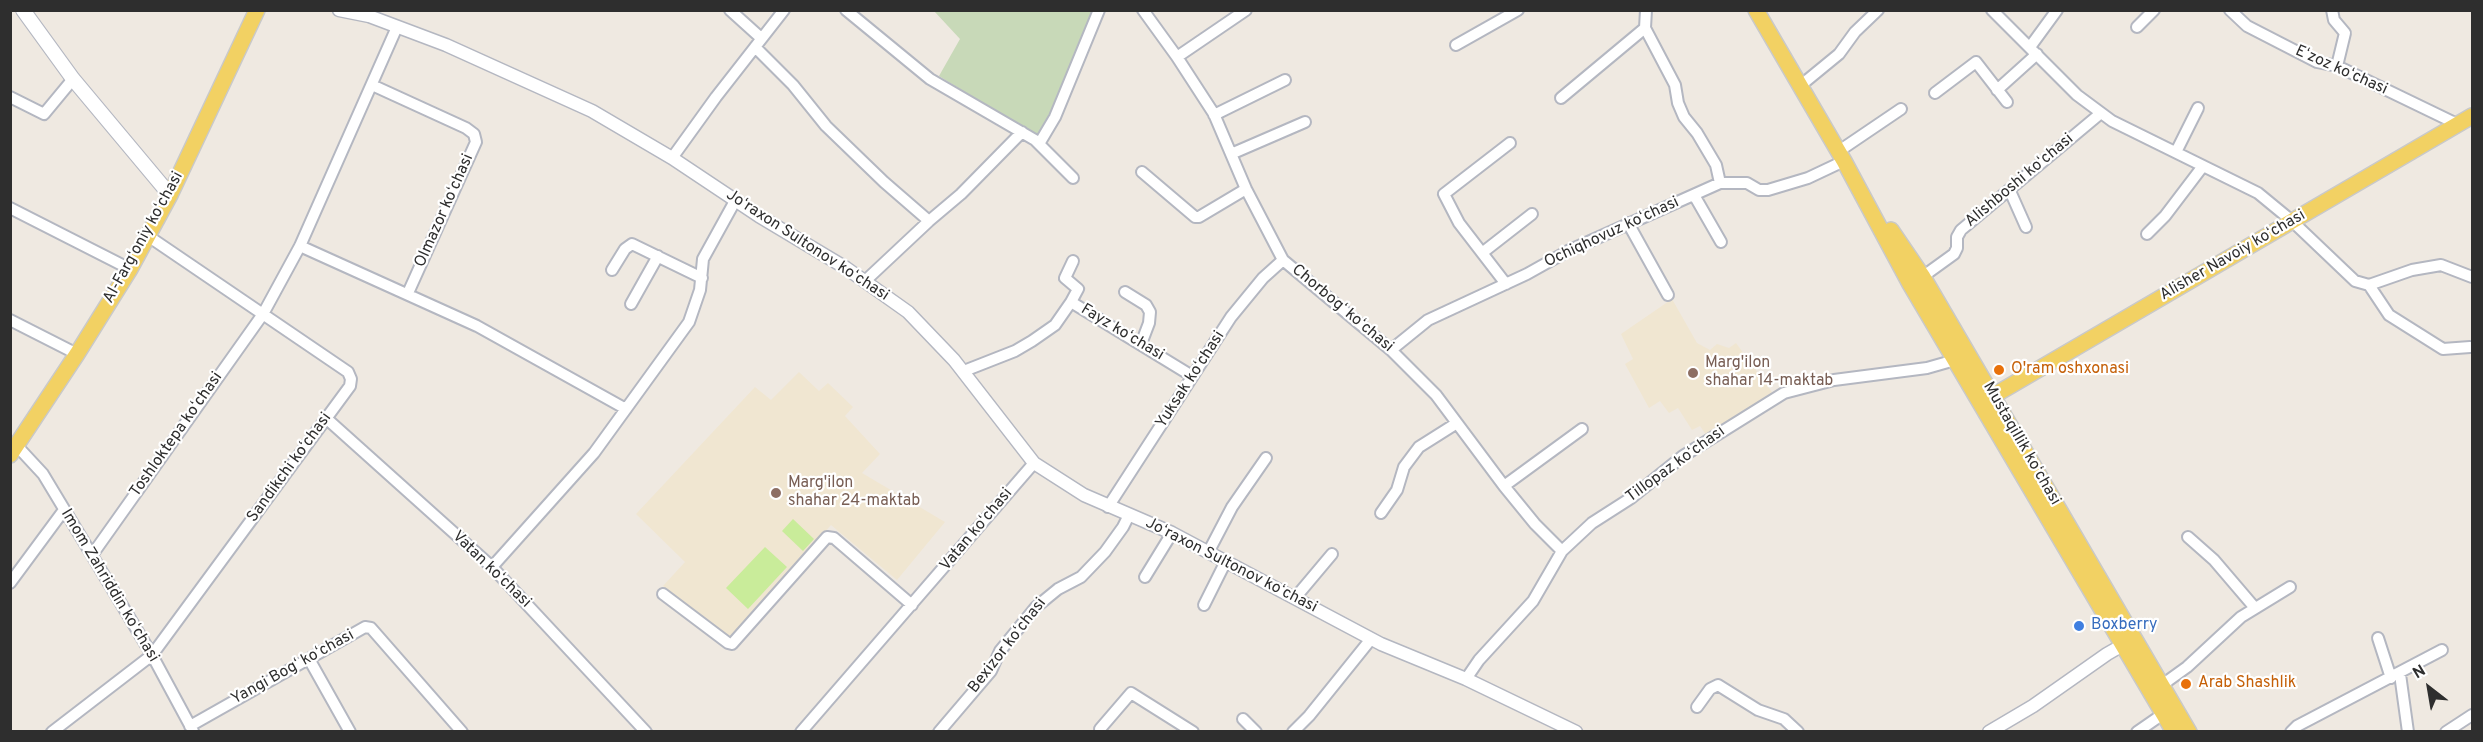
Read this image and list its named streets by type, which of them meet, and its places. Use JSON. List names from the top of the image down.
{
  "streets": {
    "main road": ["Al-Fargʻoniy koʻchasi", "Alisher Navoiy koʻchasi", "Mustaqillik koʻchasi"],
    "street": [
      "Eʻzoz koʻchasi",
      "Alishboshi koʻchasi",
      "Olmazor koʻchasi",
      "Ochiqhovuz koʻchasi",
      "Joʻraxon Sultonov koʻchasi",
      "Chorbogʻ koʻchasi",
      "Fayz koʻchasi",
      "Yuksak koʻchasi",
      "Toshloktepa koʻchasi",
      "Tillopaz koʻchasi",
      "Sandikchi koʻchasi",
      "Vatan koʻchasi",
      "Imom Zahriddin koʻchasi",
      "Bexizor koʻchasi",
      "Yangi Bogʻ koʻchasi"
    ]
  },
  "crossings": [
    ["Eʻzoz koʻchasi", "Alisher Navoiy koʻchasi"],
    ["Alishboshi koʻchasi", "Mustaqillik koʻchasi"],
    ["Ochiqhovuz koʻchasi", "Chorbogʻ koʻchasi"],
    ["Ochiqhovuz koʻchasi", "Mustaqillik koʻchasi"],
    ["Al-Fargʻoniy koʻchasi", "Sandikchi koʻchasi"],
    ["Al-Fargʻoniy koʻchasi", "Imom Zahriddin koʻchasi"],
    ["Joʻraxon Sultonov koʻchasi", "Fayz koʻchasi"],
    ["Joʻraxon Sultonov koʻchasi", "Yuksak koʻchasi"],
    ["Joʻraxon Sultonov koʻchasi", "Tillopaz koʻchasi"],
    ["Joʻraxon Sultonov koʻchasi", "Vatan koʻchasi"],
    ["Joʻraxon Sultonov koʻchasi", "Bexizor koʻchasi"],
    ["Alisher Navoiy koʻchasi", "Mustaqillik koʻchasi"],
    ["Chorbogʻ koʻchasi", "Yuksak koʻchasi"],
    ["Chorbogʻ koʻchasi", "Tillopaz koʻchasi"],
    ["Fayz koʻchasi", "Yuksak koʻchasi"],
    ["Toshloktepa koʻchasi", "Sandikchi koʻchasi"],
    ["Toshloktepa koʻchasi", "Imom Zahriddin koʻchasi"],
    ["Mustaqillik koʻchasi", "Tillopaz koʻchasi"],
    ["Sandikchi koʻchasi", "Vatan koʻchasi"],
    ["Sandikchi koʻchasi", "Imom Zahriddin koʻchasi"],
    ["Imom Zahriddin koʻchasi", "Yangi Bogʻ koʻchasi"]
  ],
  "places": [
    "O'ram oshxonasi",
    "Marg'ilon shahar 14-maktab",
    "Marg'ilon shahar 24-maktab",
    "Boxberry",
    "Arab Shashlik"
  ],
  "north": "top left"
}
